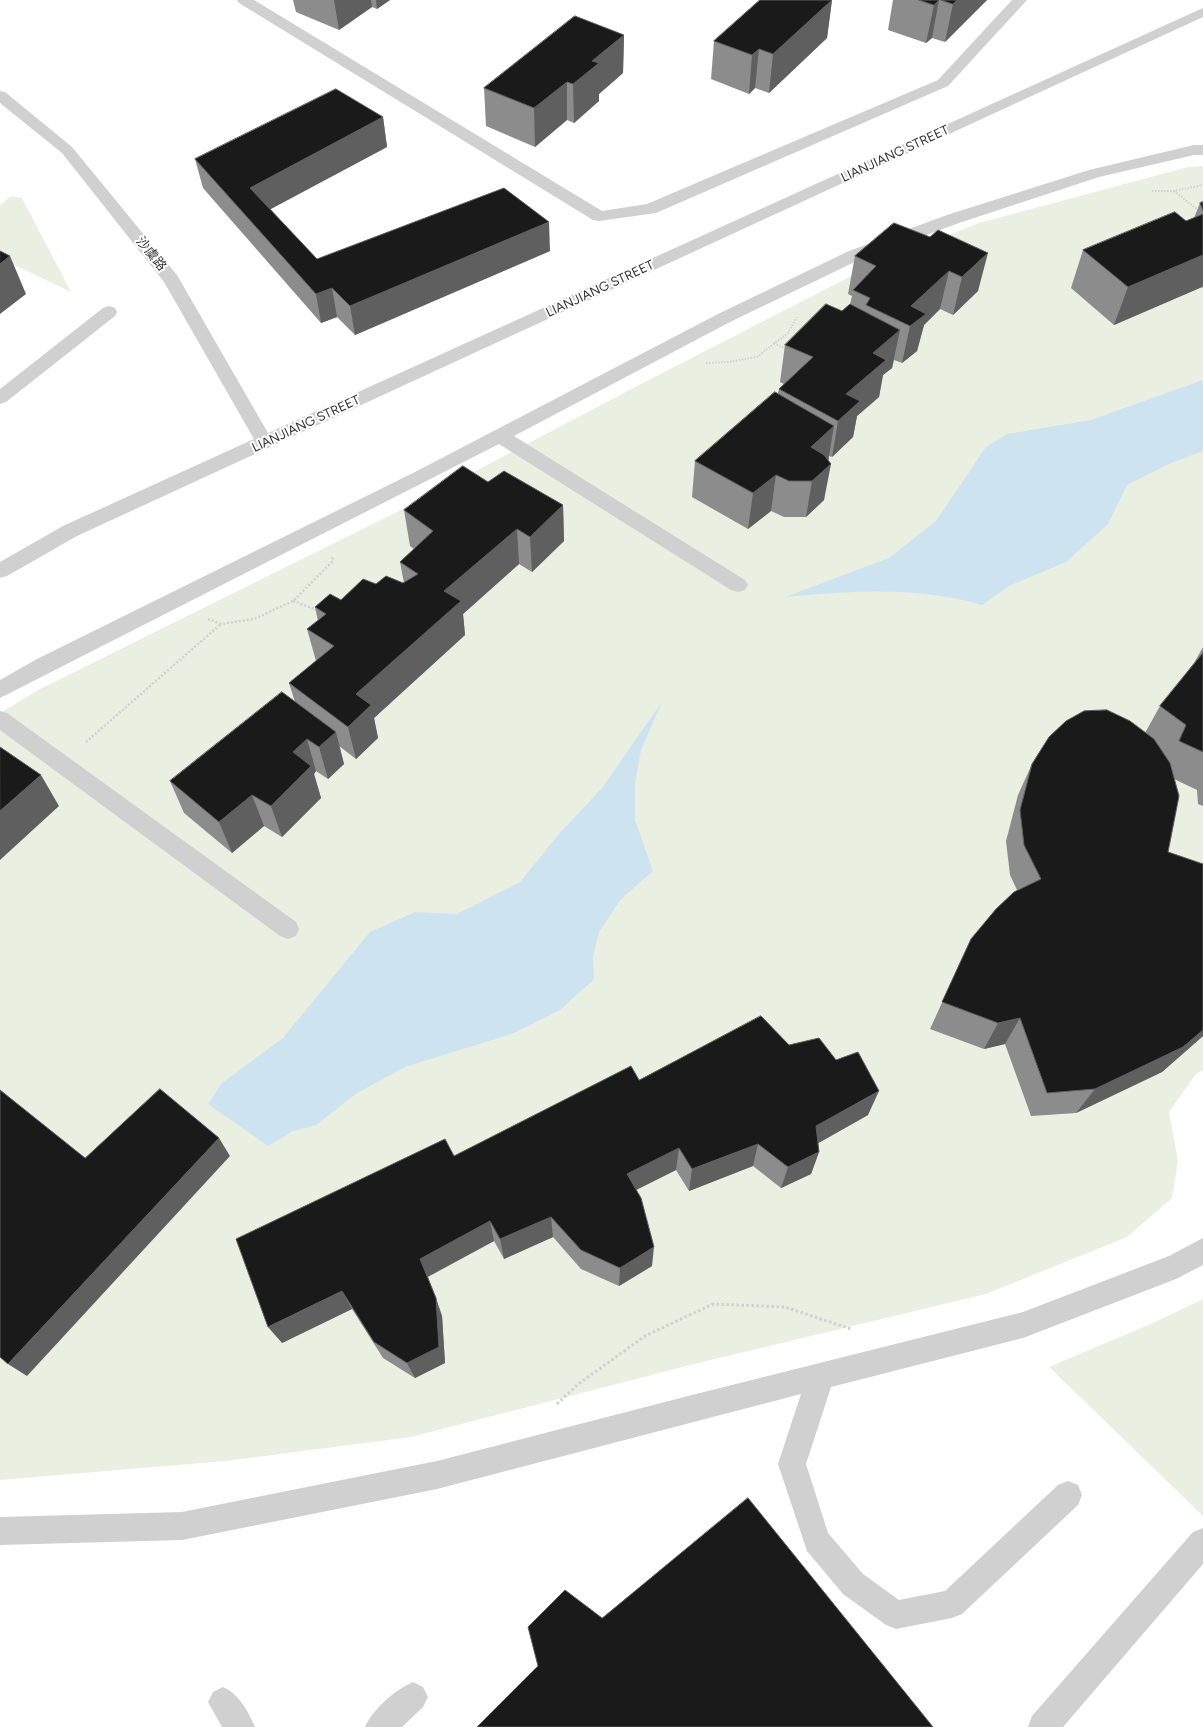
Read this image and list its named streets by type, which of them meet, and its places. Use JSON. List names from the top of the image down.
{
  "streets": {
    "street": ["LIANJIANG STREET", "沙虞路"]
  },
  "crossings": [
    ["LIANJIANG STREET", "沙虞路"]
  ]
}
